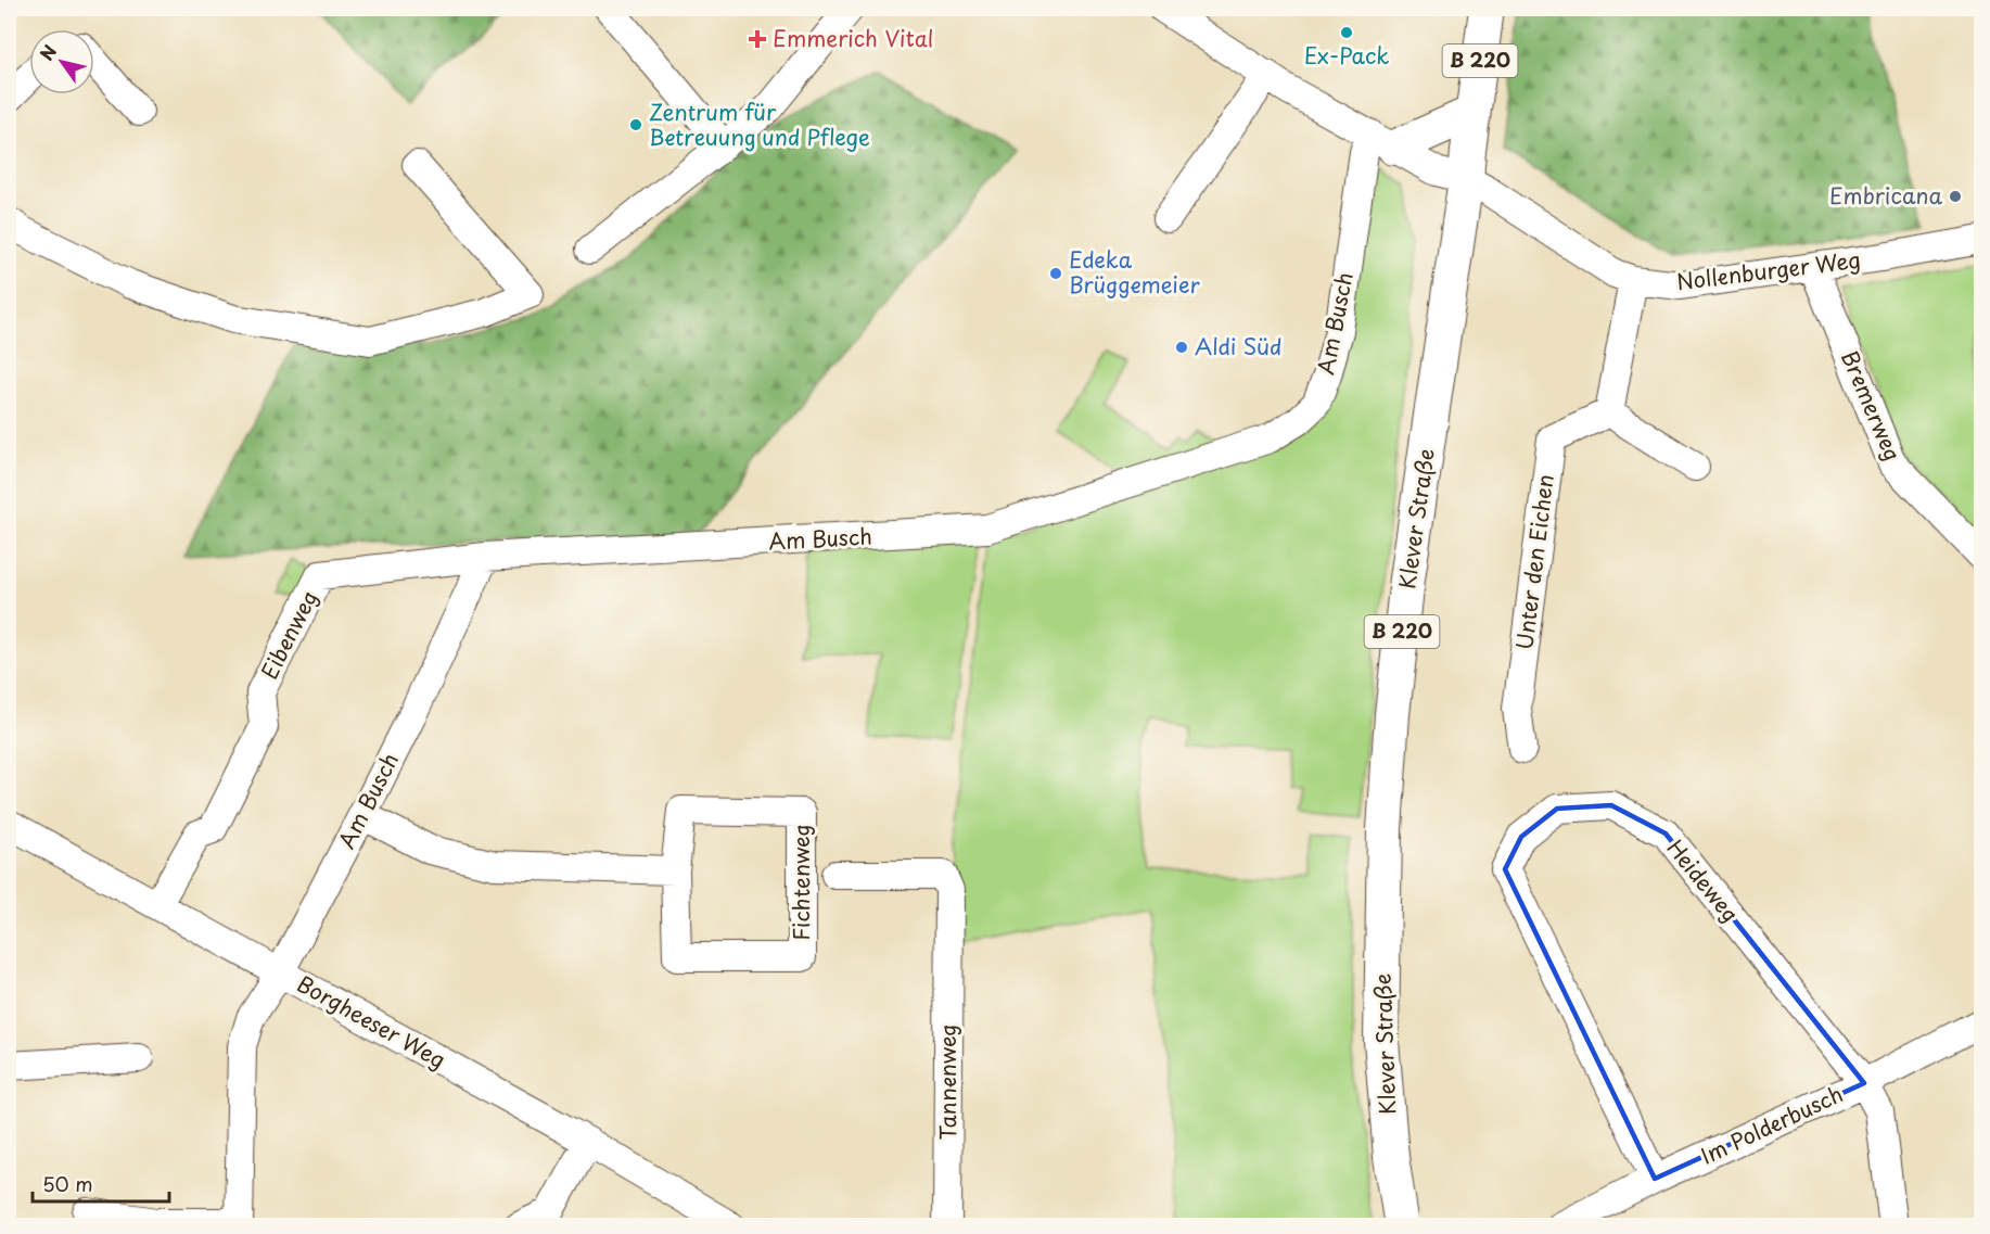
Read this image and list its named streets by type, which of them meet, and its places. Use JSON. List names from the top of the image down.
{
  "streets": {
    "main road": ["B 220", "Klever Straße"],
    "street": [
      "Nollenburger Weg",
      "Am Busch",
      "Bremerweg",
      "Unter den Eichen",
      "Eibenweg",
      "Heideweg",
      "Fichtenweg",
      "Borgheeser Weg",
      "Tannenweg",
      "Im Polderbusch"
    ]
  },
  "crossings": [
    ["Nollenburger Weg", "Am Busch"],
    ["Nollenburger Weg", "Bremerweg"],
    ["Nollenburger Weg", "Klever Straße"],
    ["Am Busch", "Eibenweg"],
    ["Am Busch", "Borgheeser Weg"],
    ["Eibenweg", "Borgheeser Weg"],
    ["Heideweg", "Im Polderbusch"]
  ],
  "places": {
    "other": [
      "Ex-Pack",
      "Zentrum für Betreuung und Pflege",
      "Embricana",
      "Edeka Brüggemeier",
      "Aldi Süd"
    ],
    "health": ["Emmerich Vital"]
  },
  "scale_bar": "50 m",
  "north": "top left"
}
